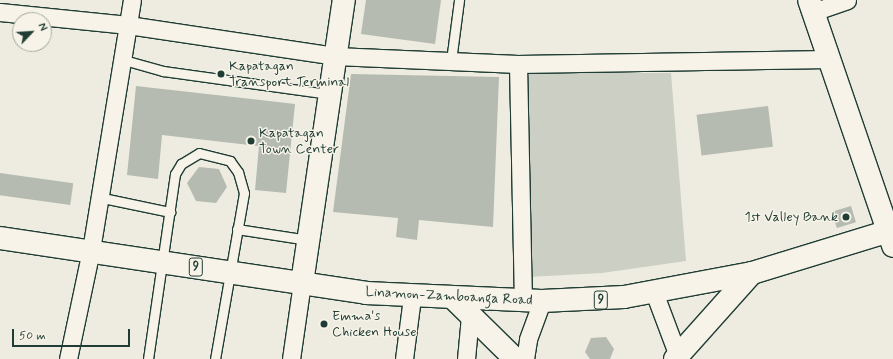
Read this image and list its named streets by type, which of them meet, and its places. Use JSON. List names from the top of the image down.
{
  "streets": {
    "main road": ["9", "Linamon-Zamboanga Road"]
  },
  "places": [
    "Kapatagan Transport Terminal",
    "Kapatagan Town Center",
    "1st Valley Bank",
    "Emma's Chicken House"
  ],
  "scale_bar": "50 m",
  "north": "top right"
}
